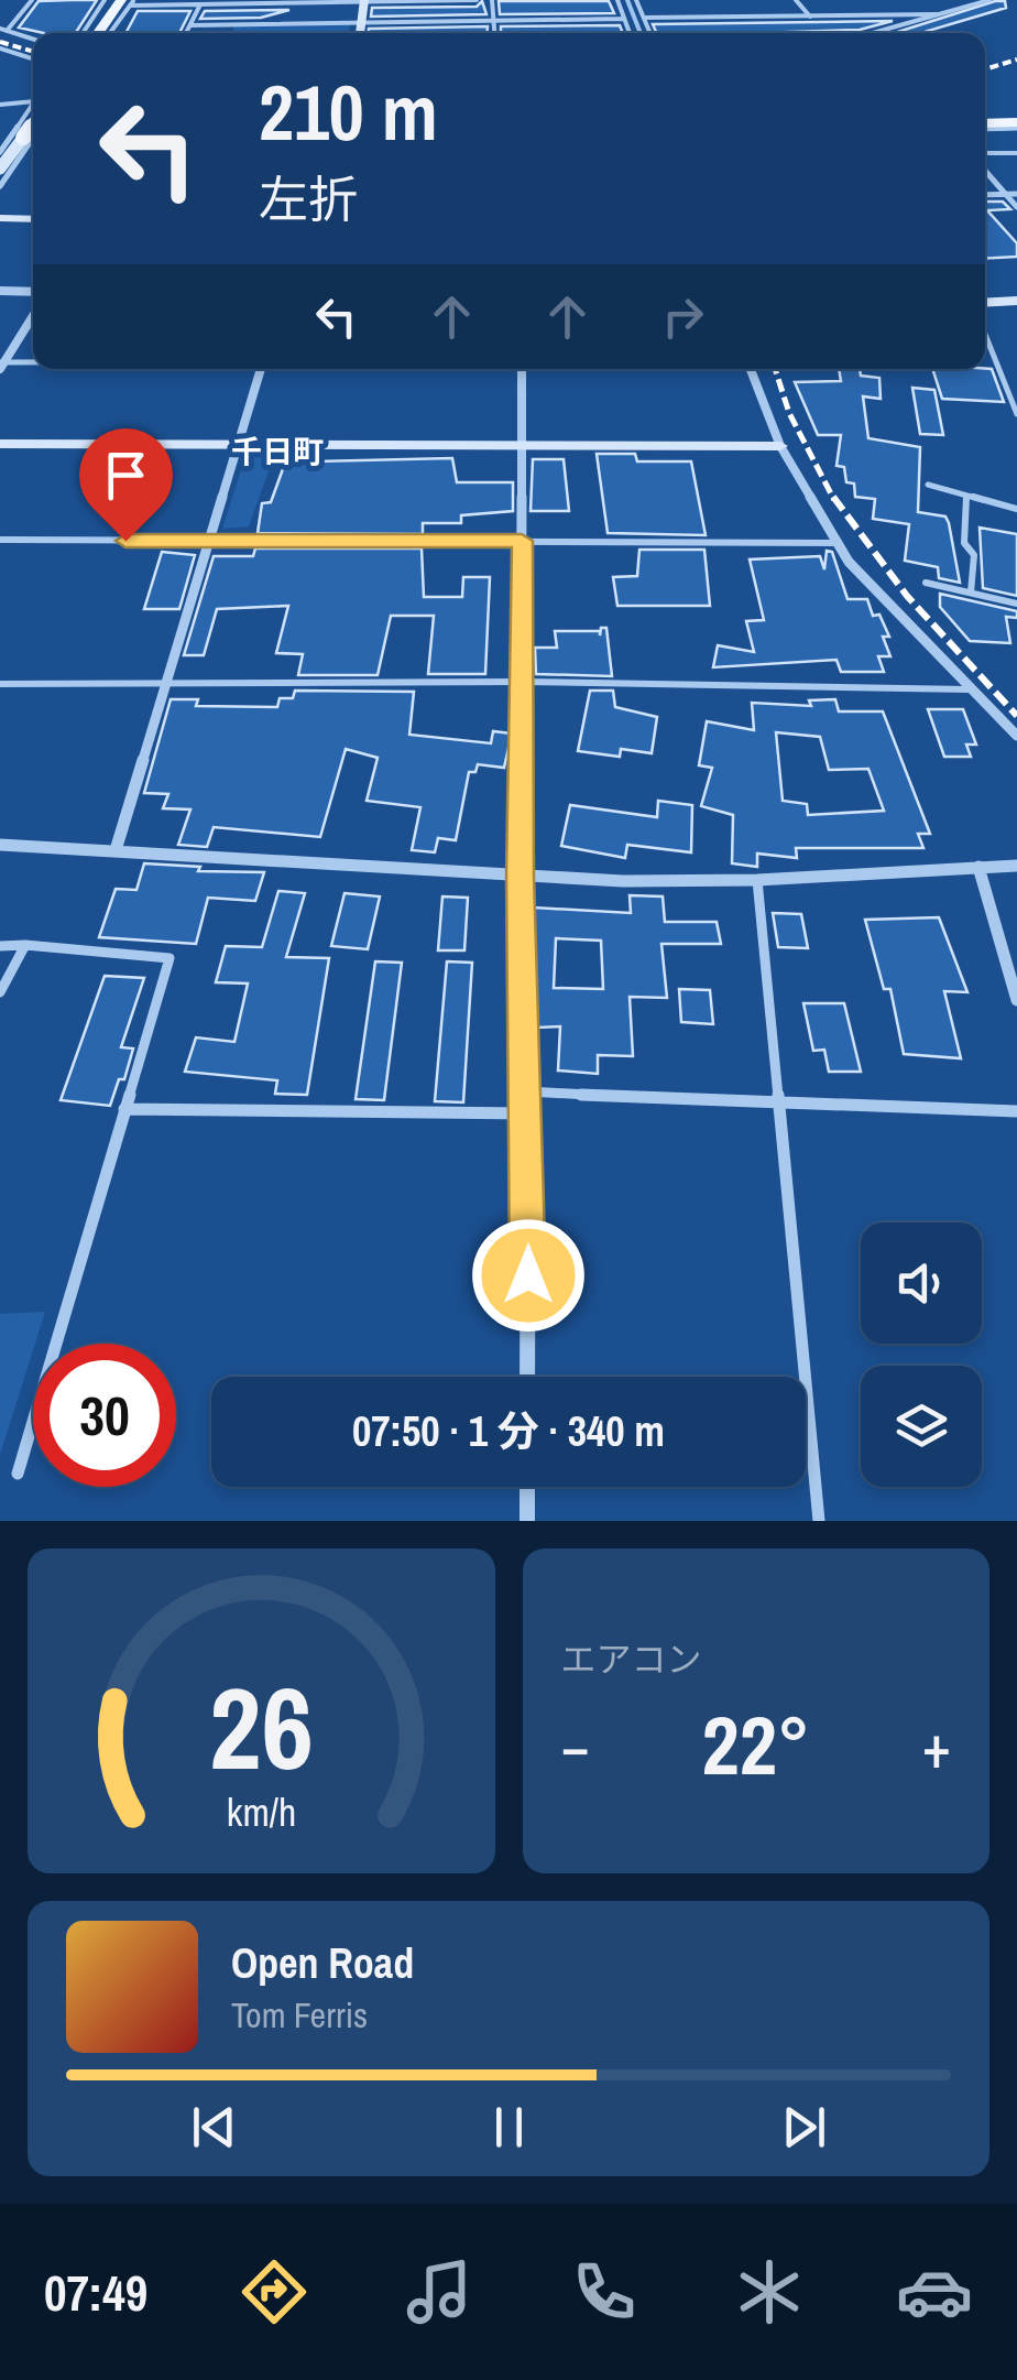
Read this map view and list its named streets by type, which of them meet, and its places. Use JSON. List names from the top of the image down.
{
  "districts": ["千日町"],
  "page": {
    "turn": ["210 m", "左折"],
    "limit": "30",
    "trip": "07:50 · 1 分 · 340 m",
    "tile": "エアコン",
    "heat": ["−", "22°", "+"],
    "song": ["Open Road", "Tom Ferris"],
    "tabs": "07:49",
    "gauge": ["26", "km/h"]
  }
}
